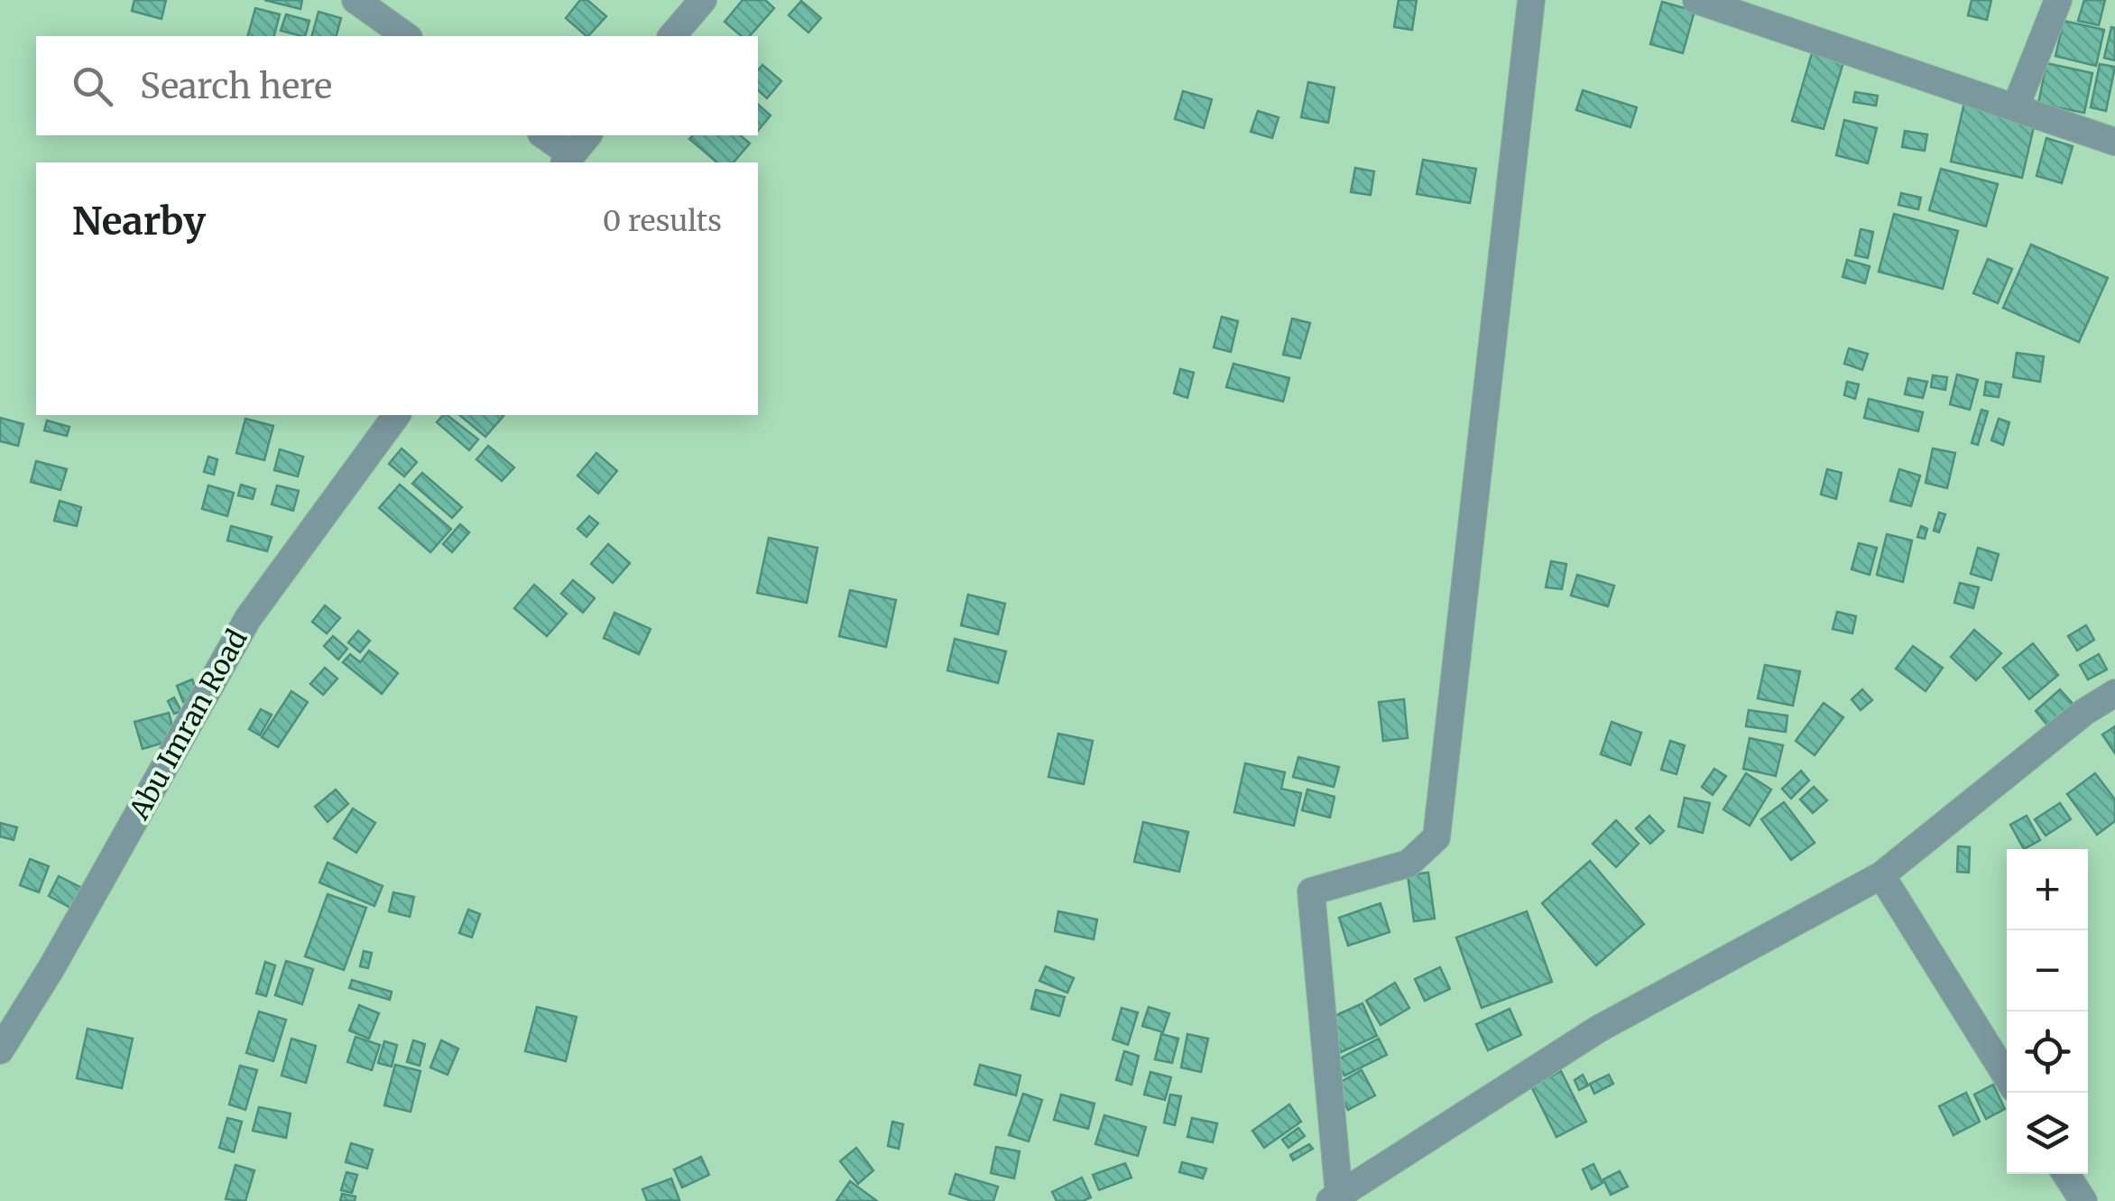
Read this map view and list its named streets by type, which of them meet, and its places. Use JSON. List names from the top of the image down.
{
  "streets": {
    "street": ["Abu Imran Road"]
  },
  "page": {
    "search": "Search here",
    "heading": ["Nearby", "0 results"],
    "map_buttons": ["+", "−"]
  }
}
